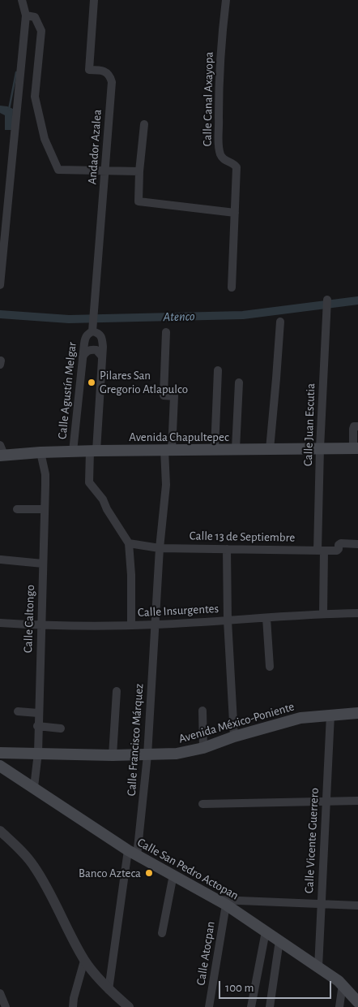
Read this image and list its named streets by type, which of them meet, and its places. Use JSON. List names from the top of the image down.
{
  "streets": {
    "main road": ["Avenida Chapultepec", "Avenida México-Poniente", "Calle San Pedro Actopan"],
    "street": [
      "Calle Canal Axayopa",
      "Andador Azalea",
      "Calle Agustín Melgar",
      "Calle Juan Escutia",
      "Calle 13 de Septiembre",
      "Calle Insurgentes",
      "Calle Caltongo",
      "Calle Francisco Márquez",
      "Calle Vicente Guerrero",
      "Calle Atocpan"
    ]
  },
  "crossings": [
    ["Andador Azalea", "Calle Agustín Melgar"],
    ["Calle Agustín Melgar", "Avenida Chapultepec"],
    ["Calle Juan Escutia", "Avenida Chapultepec"],
    ["Calle Juan Escutia", "Calle 13 de Septiembre"],
    ["Avenida Chapultepec", "Calle Caltongo"],
    ["Calle Insurgentes", "Calle Caltongo"],
    ["Calle Insurgentes", "Calle Francisco Márquez"],
    ["Calle Caltongo", "Avenida México-Poniente"],
    ["Calle Caltongo", "Calle San Pedro Actopan"],
    ["Avenida México-Poniente", "Calle Francisco Márquez"],
    ["Avenida México-Poniente", "Calle Vicente Guerrero"],
    ["Calle Francisco Márquez", "Calle San Pedro Actopan"],
    ["Calle Vicente Guerrero", "Calle San Pedro Actopan"],
    ["Calle San Pedro Actopan", "Calle Atocpan"]
  ],
  "water": ["Atenco"],
  "places": ["Pilares San Gregorio Atlapulco", "Banco Azteca"],
  "scale_bar": "100 m"
}
